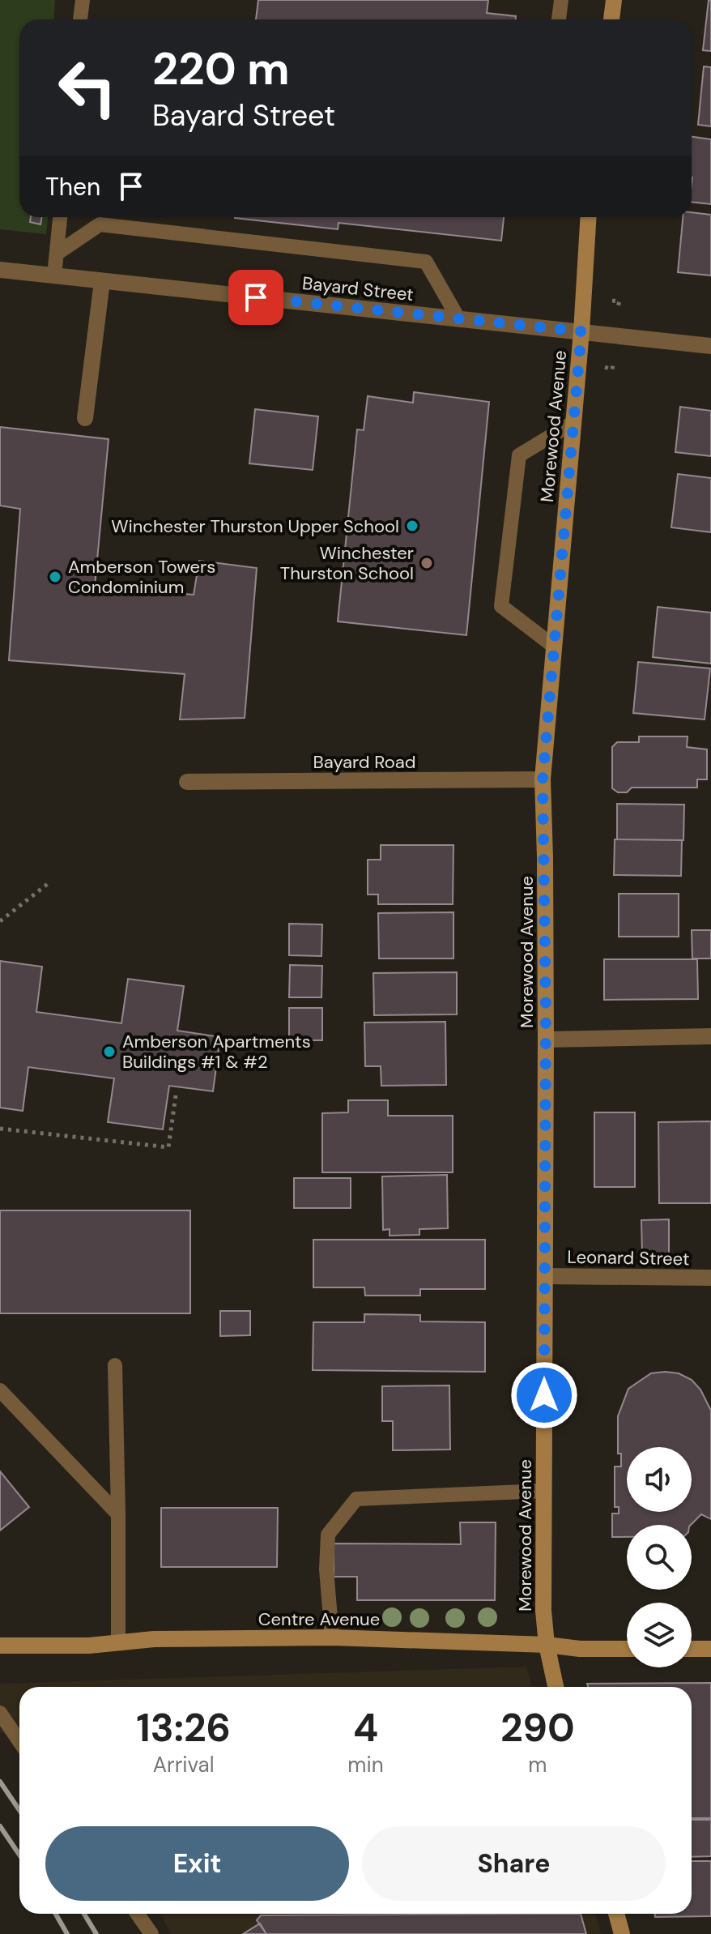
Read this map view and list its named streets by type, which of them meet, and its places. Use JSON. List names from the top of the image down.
{
  "streets": {
    "main road": ["Morewood Avenue", "Centre Avenue"],
    "street": ["Bayard Street", "Bayard Road", "Leonard Street"]
  },
  "crossings": [
    ["Bayard Street", "Morewood Avenue"],
    ["Morewood Avenue", "Bayard Road"],
    ["Morewood Avenue", "Leonard Street"],
    ["Morewood Avenue", "Centre Avenue"]
  ],
  "places": [
    "Winchester Thurston Upper School",
    "Winchester Thurston School",
    "Amberson Towers Condominium",
    "Amberson Apartments Buildings #1 & #2"
  ],
  "page": {
    "turn": ["220 m", "Bayard Street"],
    "then": "Then",
    "eta": [
      "13:26",
      "Arrival",
      "4",
      "min",
      "290",
      "m"
    ],
    "buttons": ["Exit", "Share"]
  }
}
